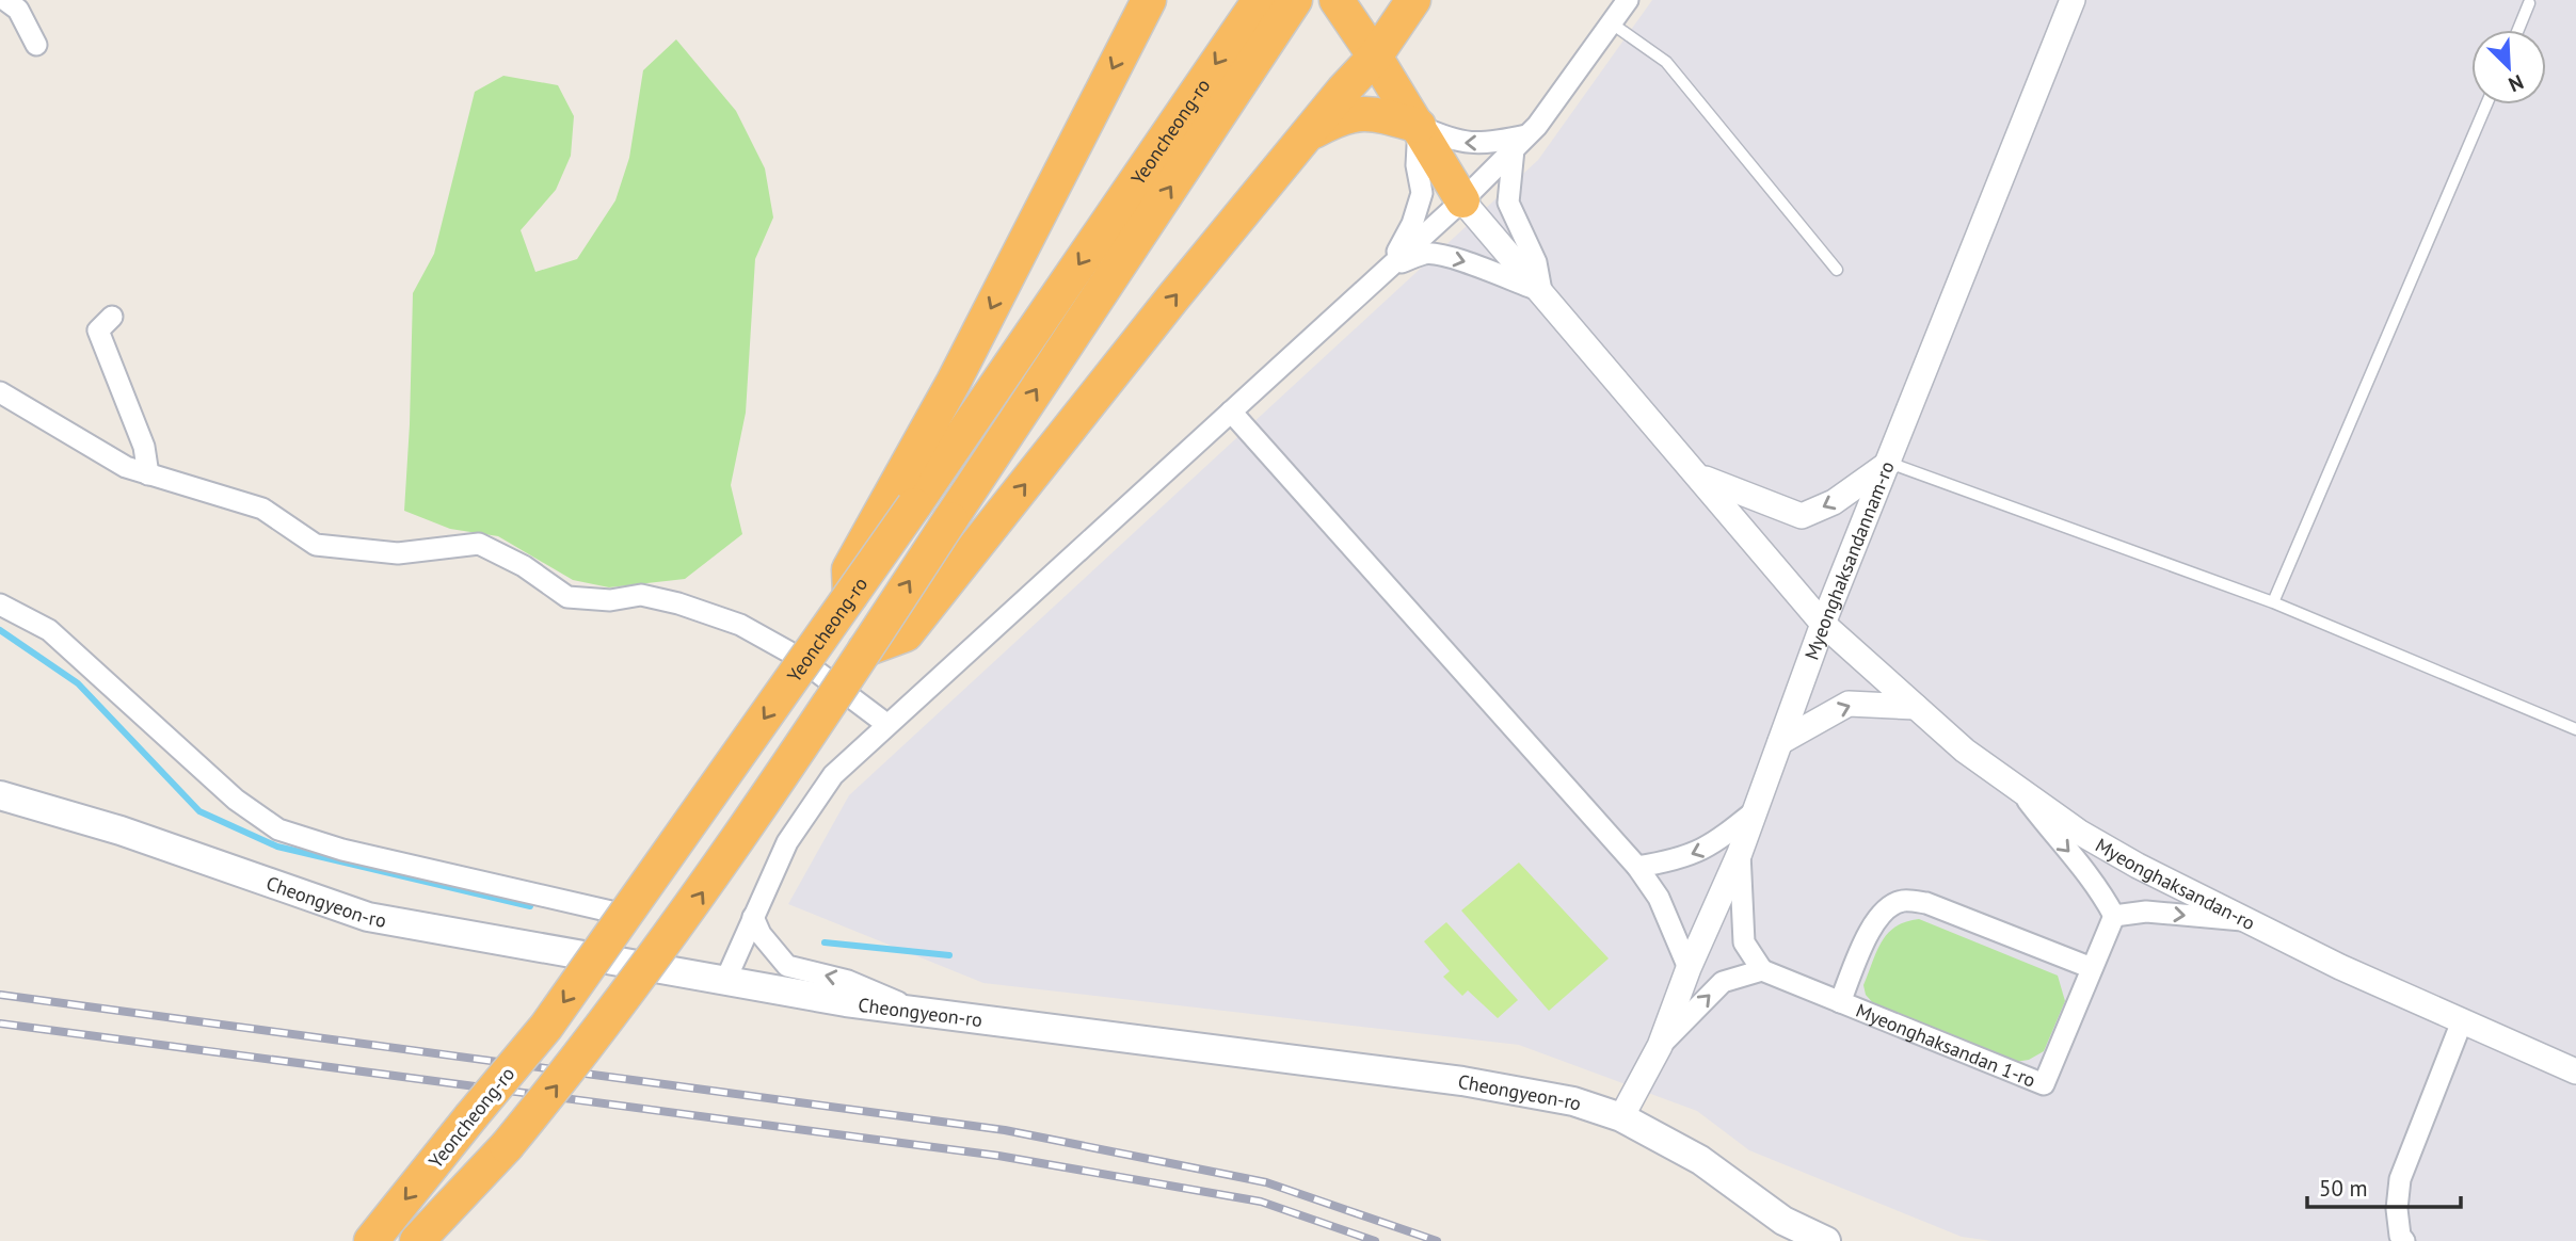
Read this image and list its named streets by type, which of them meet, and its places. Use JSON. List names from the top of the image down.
{
  "streets": {
    "highway": ["Yeoncheong-ro"],
    "main road": ["Cheongyeon-ro"],
    "street": ["Myeonghaksandannam-ro", "Myeonghaksandan-ro", "Myeonghaksandan 1-ro"]
  },
  "crossings": [
    ["Myeonghaksandannam-ro", "Myeonghaksandan-ro"],
    ["Myeonghaksandannam-ro", "Cheongyeon-ro"]
  ],
  "scale_bar": "50 m",
  "north": "bottom right"
}
